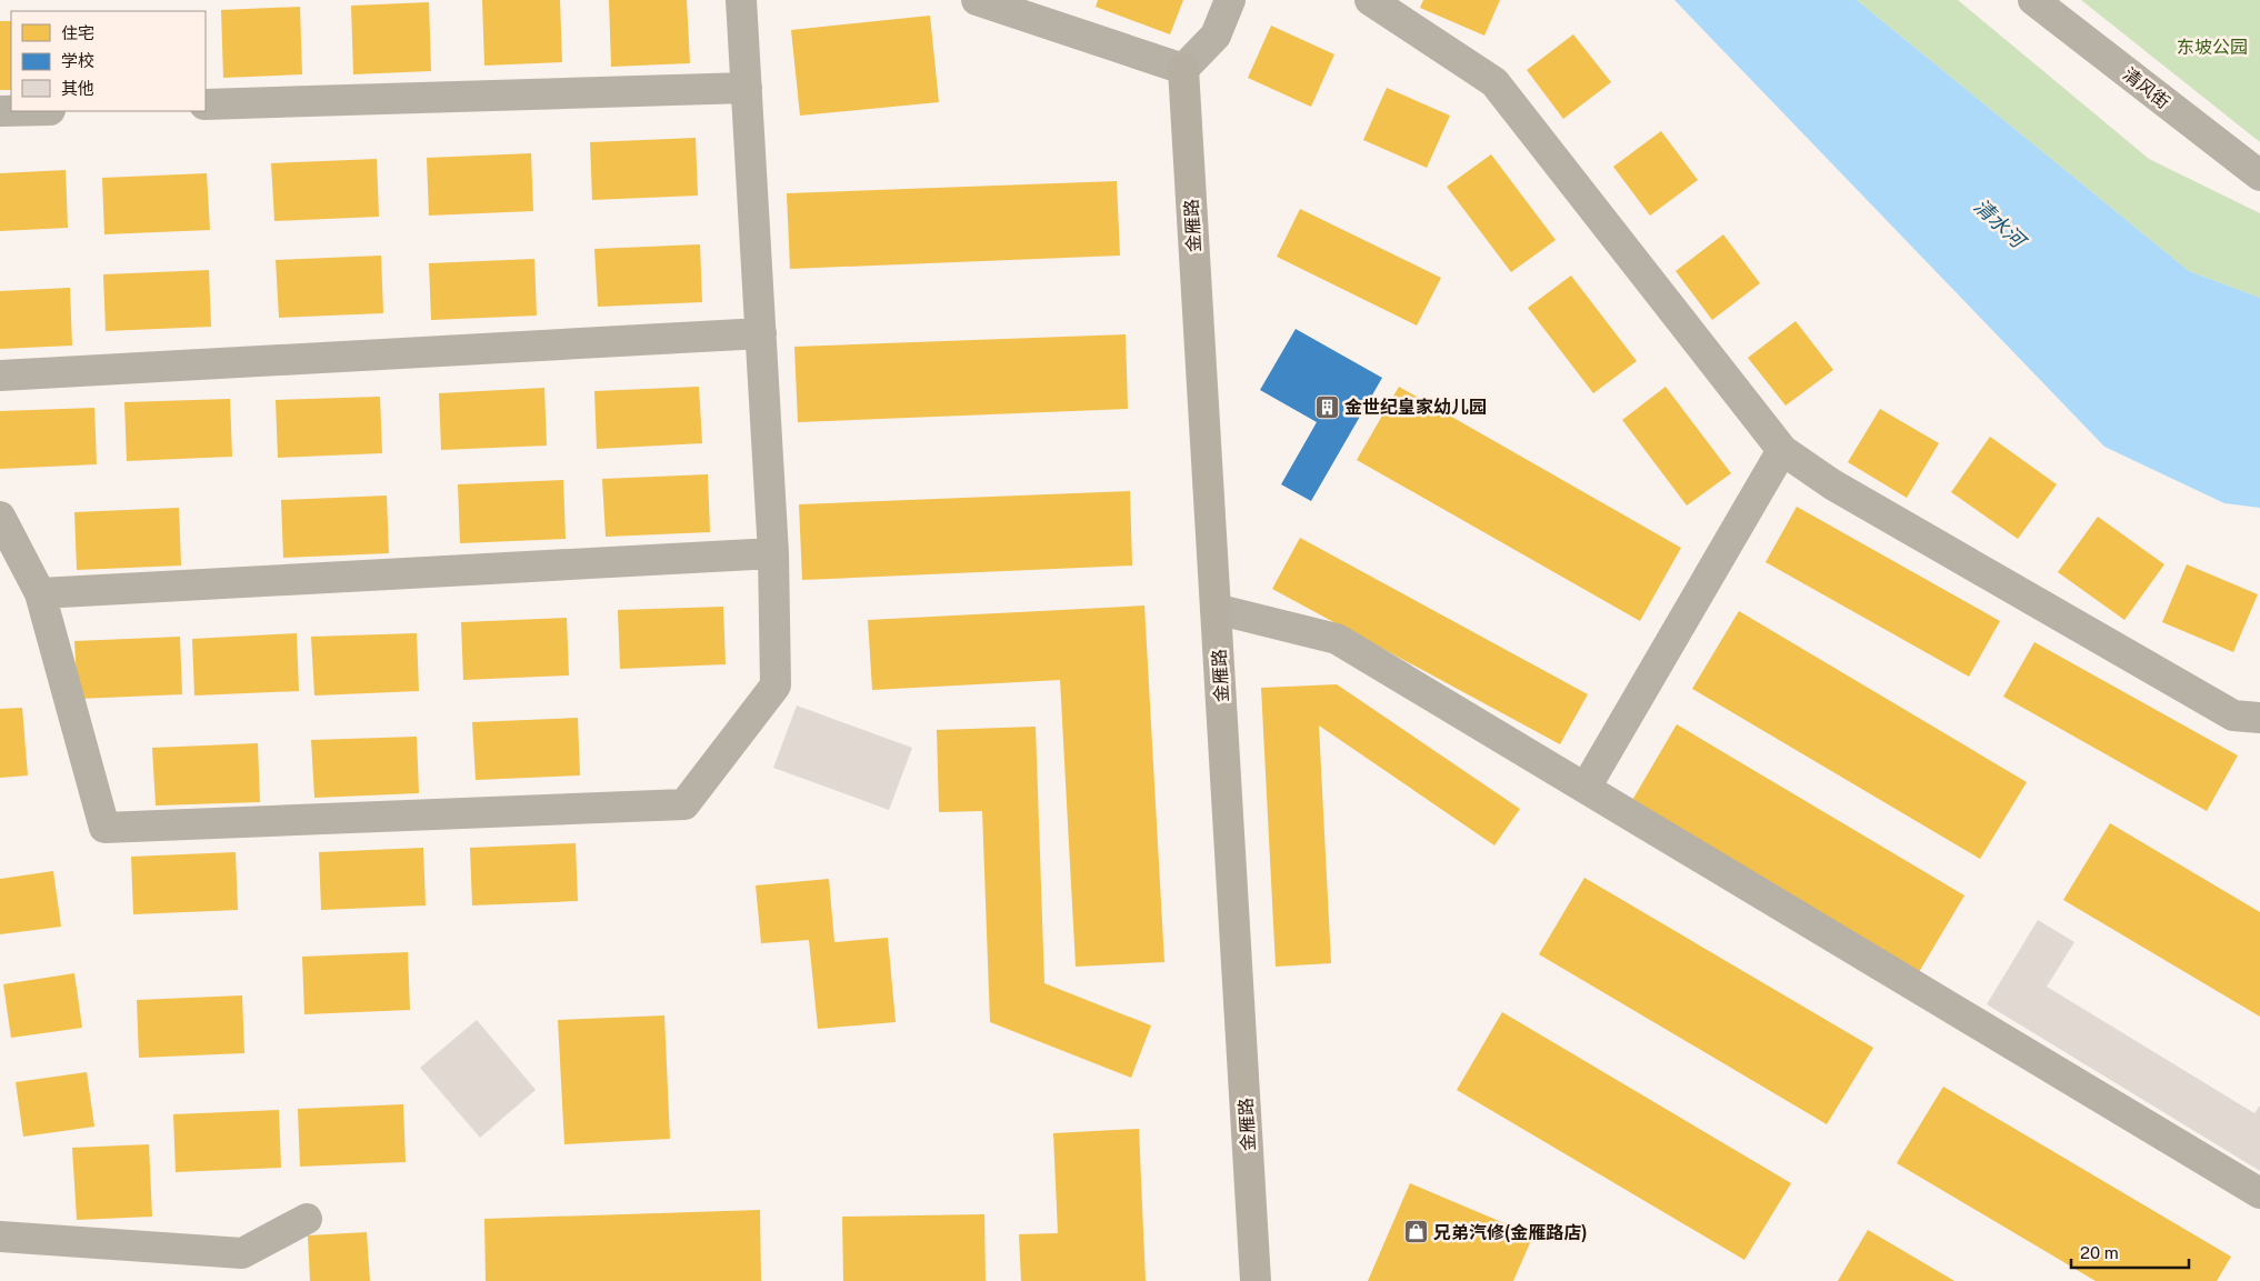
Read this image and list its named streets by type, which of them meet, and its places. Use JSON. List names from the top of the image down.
{
  "streets": {
    "street": ["清风街", "金雁路"]
  },
  "water": ["清水河"],
  "parks": ["东坡公园"],
  "places": {
    "building": ["金世纪皇家幼儿园"],
    "shop": ["兄弟汽修(金雁路店)"]
  },
  "legend": ["住宅", "学校", "其他"],
  "scale_bar": "20 m"
}
